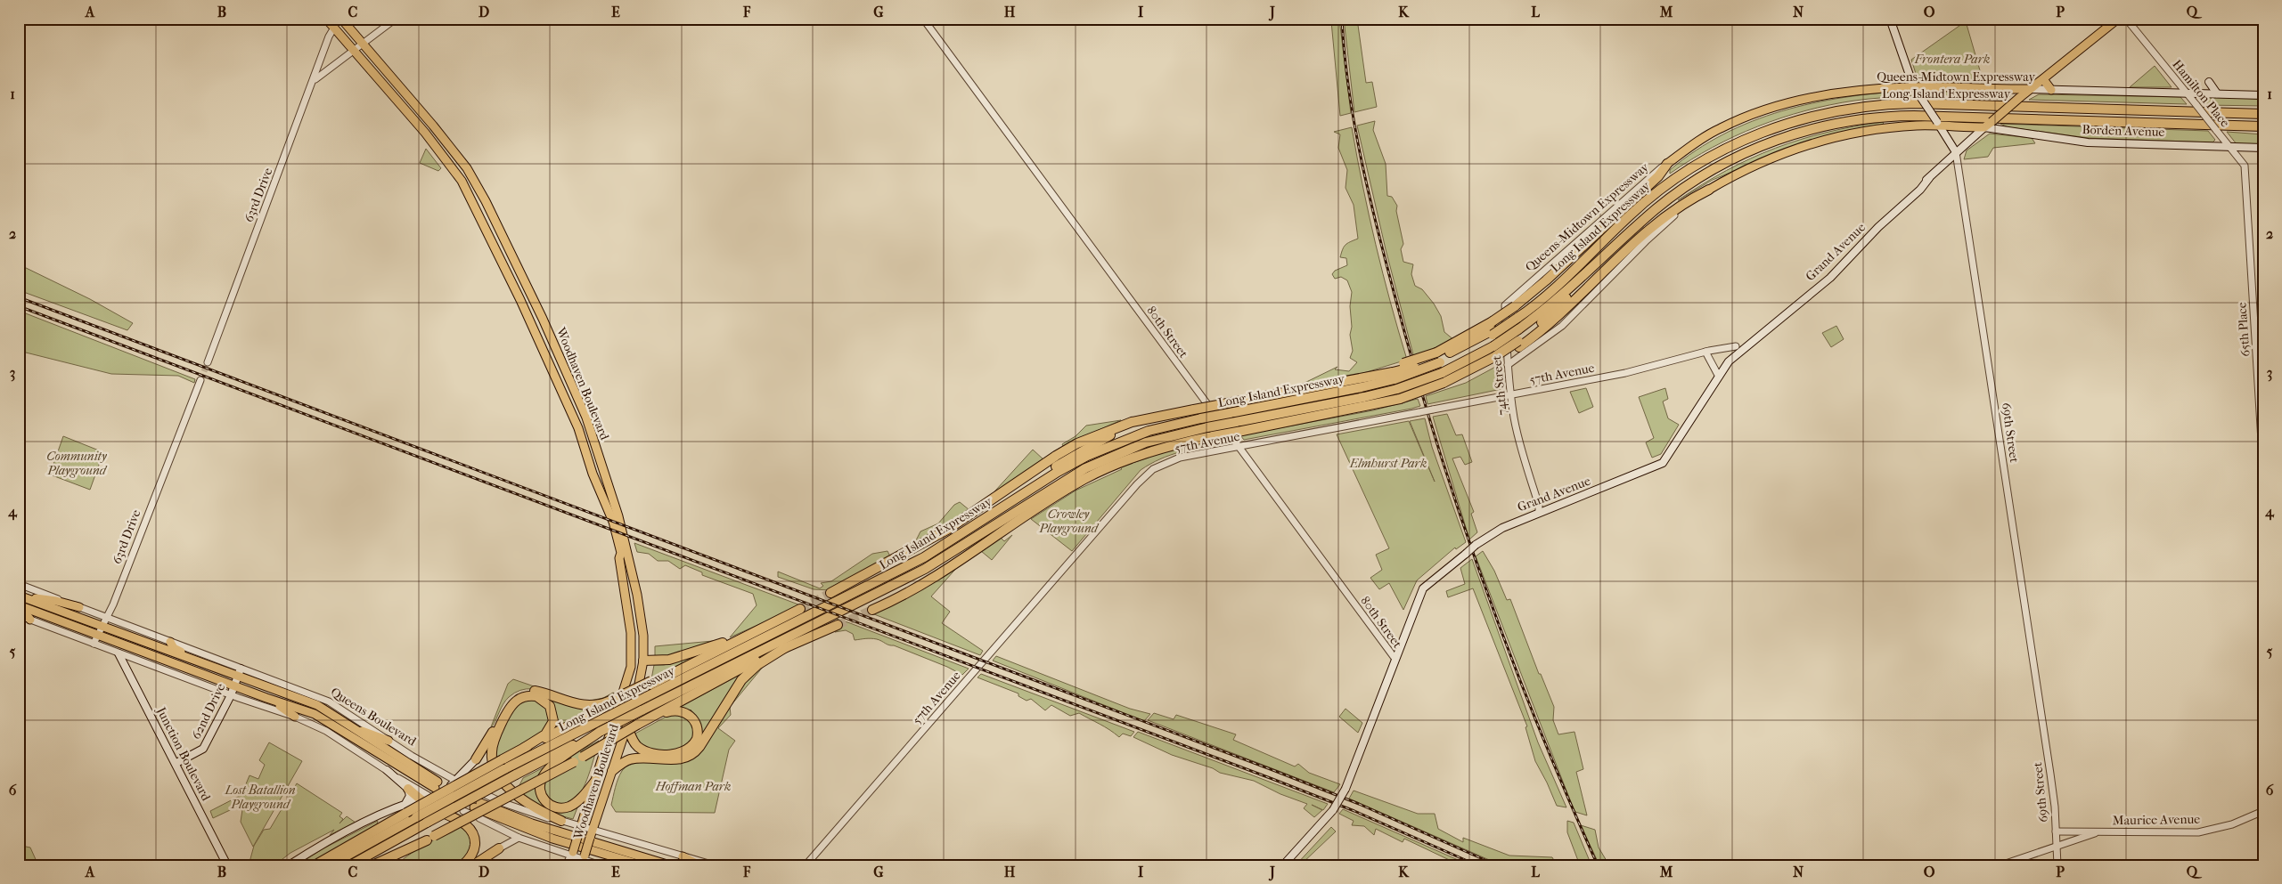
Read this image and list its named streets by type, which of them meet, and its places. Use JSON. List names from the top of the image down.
{
  "streets": {
    "highway": ["Long Island Expressway"],
    "main road": [
      "Queens-Midtown Expressway",
      "Borden Avenue",
      "Grand Avenue",
      "Woodhaven Boulevard",
      "69th Street",
      "62nd Drive",
      "Queens Boulevard",
      "Junction Boulevard"
    ],
    "street": [
      "Hamilton Place",
      "63rd Drive",
      "65th Place",
      "80th Street",
      "57th Avenue",
      "74th Street",
      "Maurice Avenue"
    ]
  },
  "crossings": [
    ["Queens-Midtown Expressway", "Hamilton Place"],
    ["Queens-Midtown Expressway", "Grand Avenue"],
    ["Queens-Midtown Expressway", "74th Street"],
    ["Queens-Midtown Expressway", "69th Street"],
    ["Hamilton Place", "Borden Avenue"],
    ["Hamilton Place", "65th Place"],
    ["Borden Avenue", "Grand Avenue"],
    ["63rd Drive", "Woodhaven Boulevard"],
    ["63rd Drive", "Queens Boulevard"],
    ["Grand Avenue", "80th Street"],
    ["Grand Avenue", "74th Street"],
    ["Grand Avenue", "69th Street"],
    ["80th Street", "57th Avenue"],
    ["57th Avenue", "74th Street"],
    ["Woodhaven Boulevard", "Queens Boulevard"],
    ["69th Street", "Maurice Avenue"],
    ["62nd Drive", "Queens Boulevard"],
    ["62nd Drive", "Junction Boulevard"]
  ],
  "parks": [
    "Frontera Park",
    "Community Playground",
    "Elmhurst Park",
    "Crowley Playground",
    "Hoffman Park",
    "Lost Batallion Playground"
  ],
  "grid": {
    "columns": [
      "A",
      "B",
      "C",
      "D",
      "E",
      "F",
      "G",
      "H",
      "I",
      "J",
      "K",
      "L",
      "M",
      "N",
      "O",
      "P",
      "Q"
    ],
    "rows": [
      "1",
      "2",
      "3",
      "4",
      "5",
      "6"
    ]
  }
}
